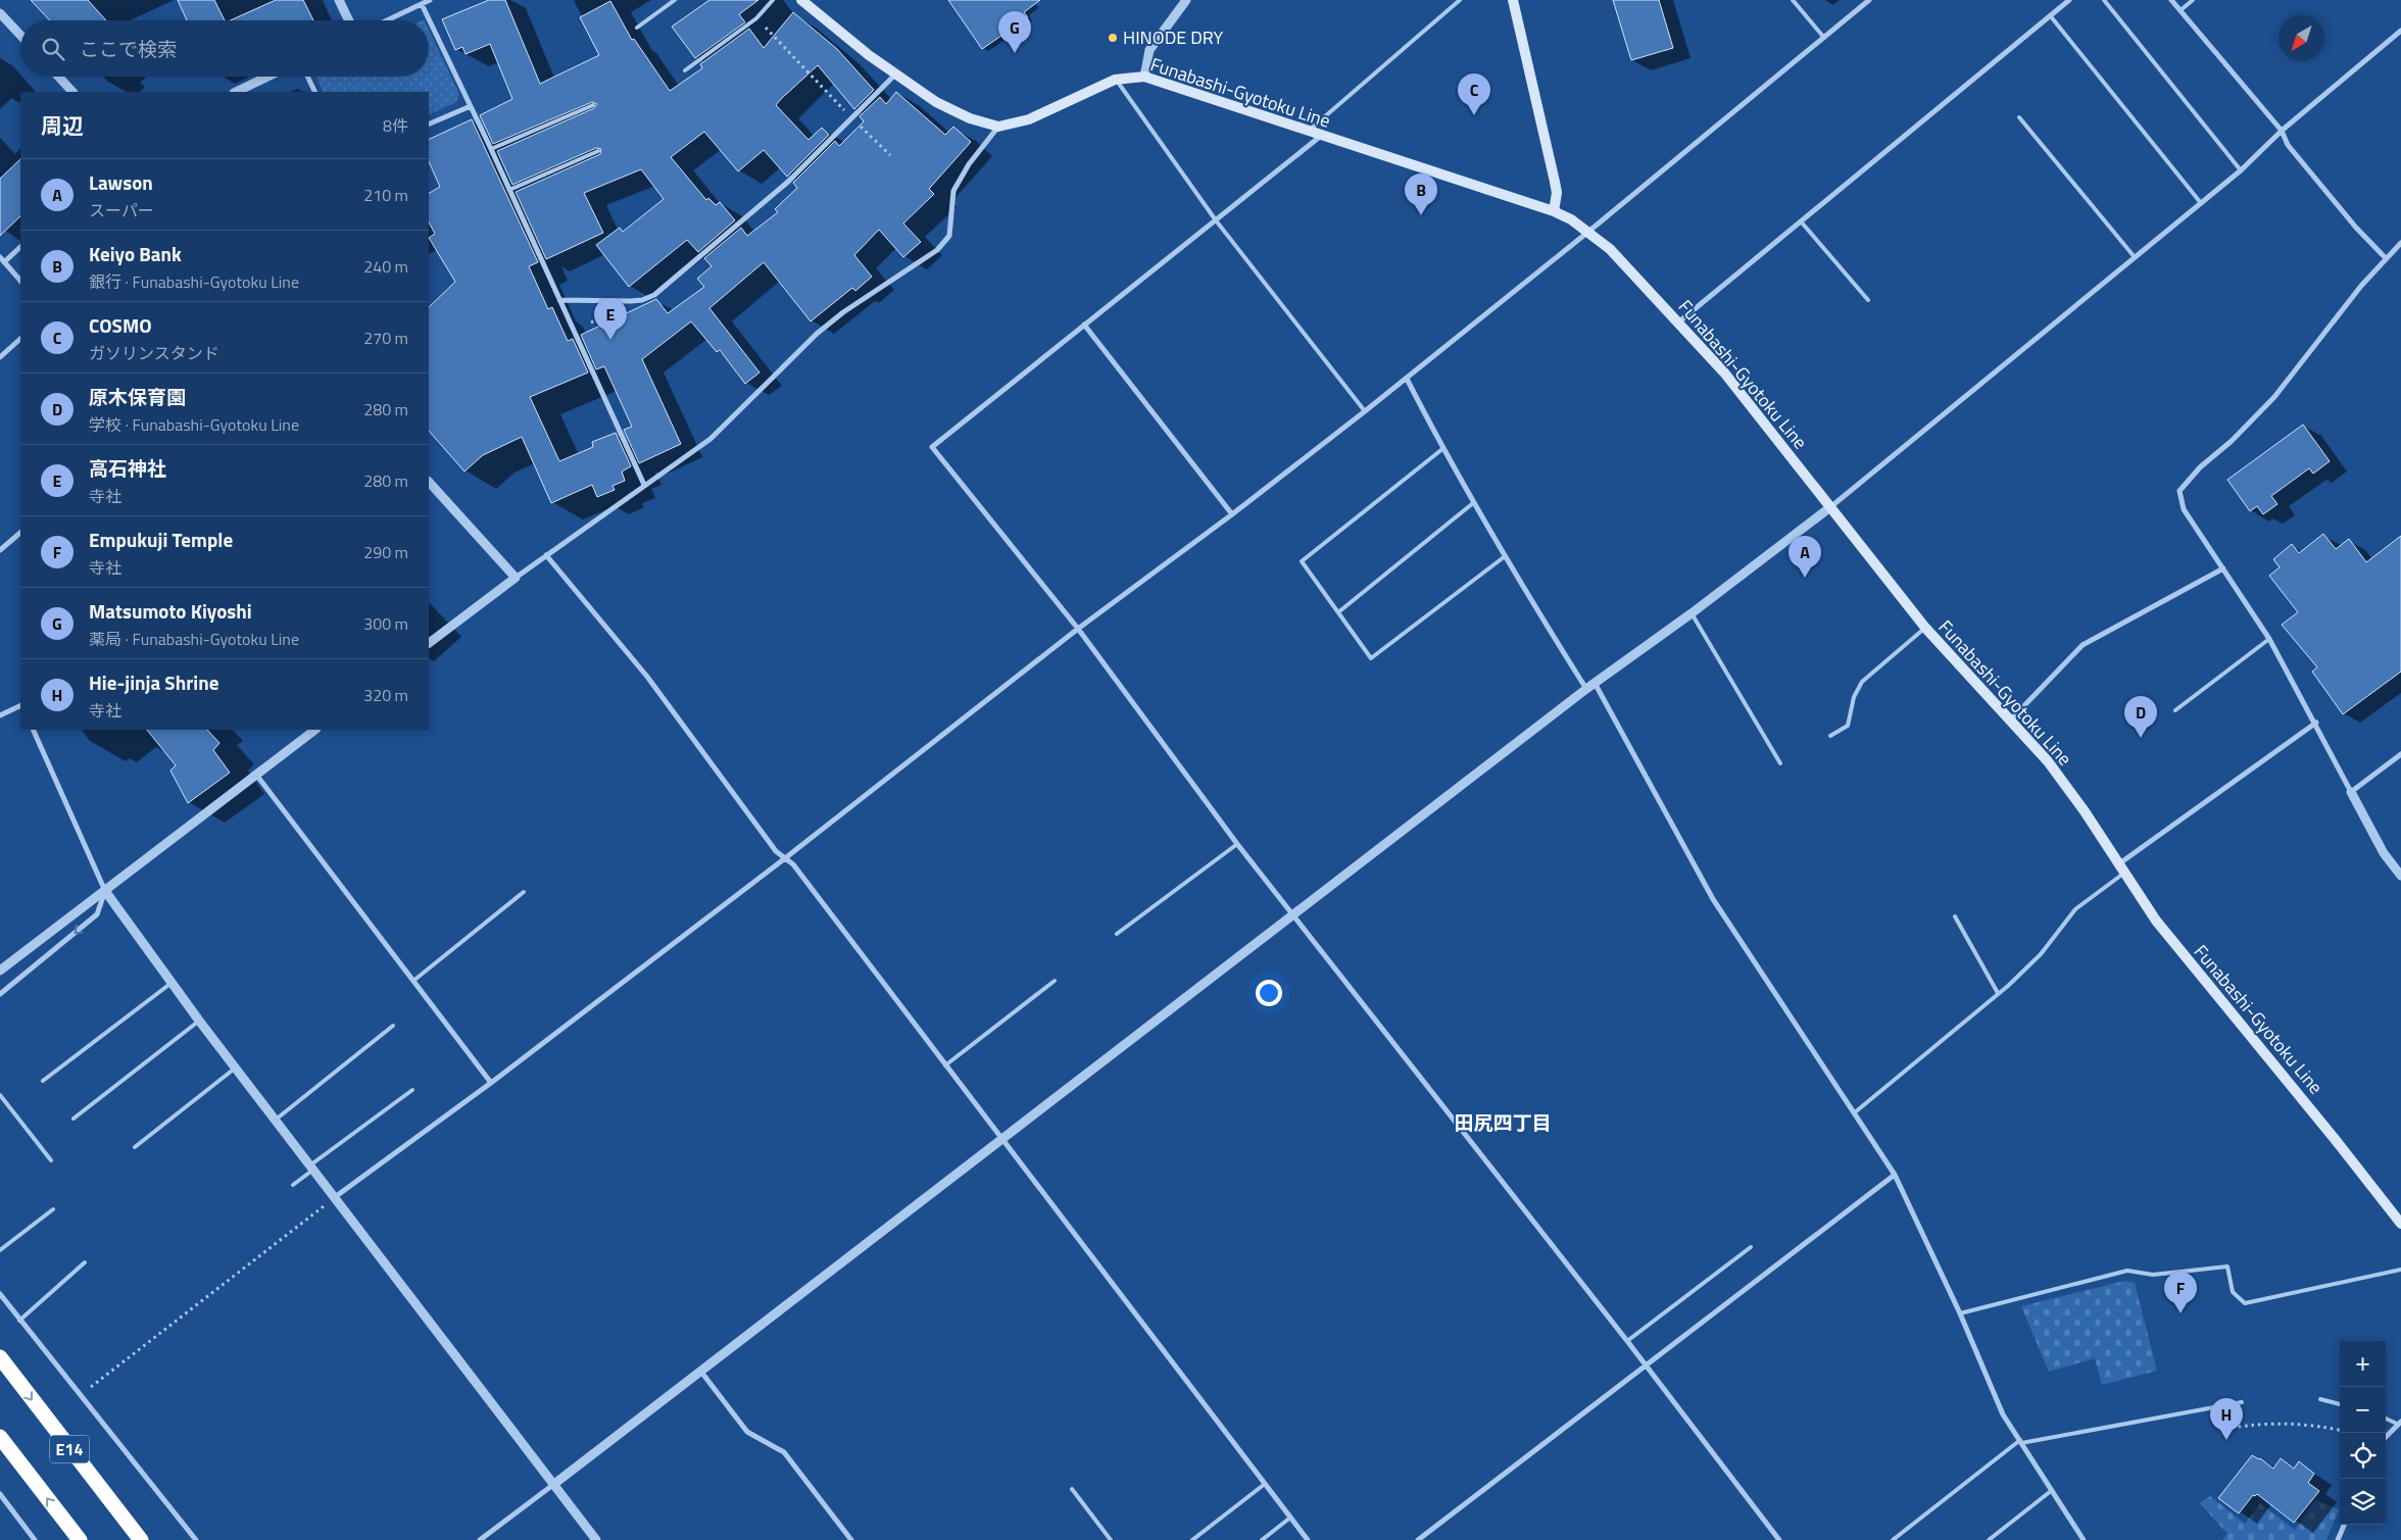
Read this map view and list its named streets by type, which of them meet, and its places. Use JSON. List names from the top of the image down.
{
  "streets": {
    "highway": ["E14"],
    "main road": ["Funabashi-Gyotoku Line"]
  },
  "districts": ["田尻四丁目"],
  "places": ["HINODE DRY"],
  "north": "bottom left",
  "page": {
    "pins": [
      "G",
      "C",
      "B",
      "E",
      "A",
      "D",
      "F",
      "H"
    ],
    "search": "ここで検索",
    "heading": ["周辺", "8件"],
    "list": [
      {
        "mark": "A",
        "name": "Lawson",
        "note": "スーパー",
        "value": "210 m"
      },
      {
        "mark": "B",
        "name": "Keiyo Bank",
        "note": "銀行 · Funabashi-Gyotoku Line",
        "value": "240 m"
      },
      {
        "mark": "C",
        "name": "COSMO",
        "note": "ガソリンスタンド",
        "value": "270 m"
      },
      {
        "mark": "D",
        "name": "原木保育園",
        "note": "学校 · Funabashi-Gyotoku Line",
        "value": "280 m"
      },
      {
        "mark": "E",
        "name": "高石神社",
        "note": "寺社",
        "value": "280 m"
      },
      {
        "mark": "F",
        "name": "Empukuji Temple",
        "note": "寺社",
        "value": "290 m"
      },
      {
        "mark": "G",
        "name": "Matsumoto Kiyoshi",
        "note": "薬局 · Funabashi-Gyotoku Line",
        "value": "300 m"
      },
      {
        "mark": "H",
        "name": "Hie-jinja Shrine",
        "note": "寺社",
        "value": "320 m"
      }
    ],
    "map_buttons": ["+", "−"]
  }
}
